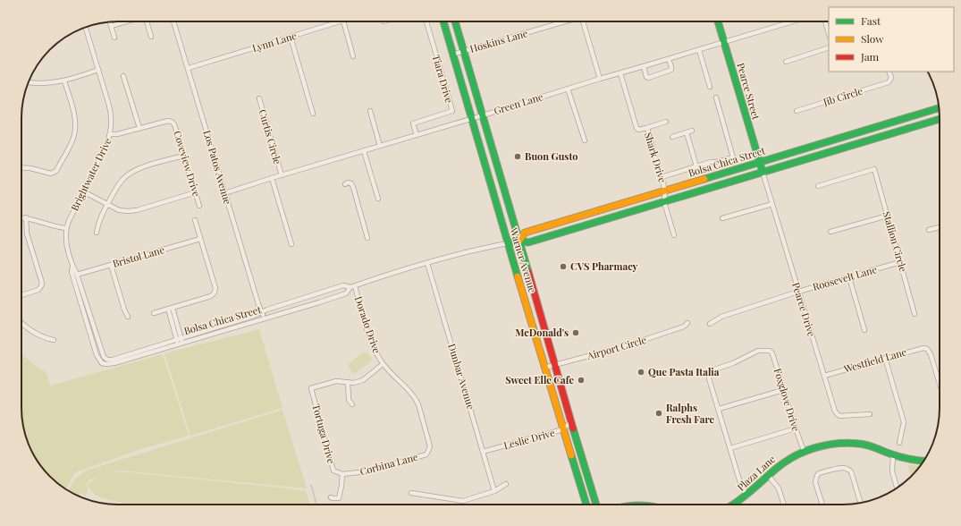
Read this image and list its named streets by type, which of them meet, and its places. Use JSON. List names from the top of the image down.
{
  "streets": {
    "main road": [
      "Pearce Street",
      "Bolsa Chica Street",
      "Warner Avenue",
      "Plaza Lane"
    ],
    "street": [
      "Hoskins Lane",
      "Lynn Lane",
      "Tiara Drive",
      "Jib Circle",
      "Green Lane",
      "Curtis Circle",
      "Shark Drive",
      "Coveview Drive",
      "Los Patos Avenue",
      "Brightwater Drive",
      "Stallion Circle",
      "Bristol Lane",
      "Roosevelt Lane",
      "Pearce Drive",
      "Dorado Drive",
      "Airport Circle",
      "Westfield Lane",
      "Dunbar Avenue",
      "Foxglove Drive",
      "Tortuga Drive",
      "Leslie Drive",
      "Corbina Lane"
    ]
  },
  "crossings": [
    ["Hoskins Lane", "Warner Avenue"],
    ["Lynn Lane", "Los Patos Avenue"],
    ["Tiara Drive", "Green Lane"],
    ["Pearce Street", "Green Lane"],
    ["Pearce Street", "Bolsa Chica Street"],
    ["Pearce Street", "Pearce Drive"],
    ["Green Lane", "Curtis Circle"],
    ["Green Lane", "Shark Drive"],
    ["Green Lane", "Los Patos Avenue"],
    ["Green Lane", "Warner Avenue"],
    ["Shark Drive", "Bolsa Chica Street"],
    ["Bolsa Chica Street", "Los Patos Avenue"],
    ["Bolsa Chica Street", "Brightwater Drive"],
    ["Bolsa Chica Street", "Warner Avenue"],
    ["Bolsa Chica Street", "Pearce Drive"],
    ["Bolsa Chica Street", "Dorado Drive"],
    ["Bolsa Chica Street", "Dunbar Avenue"],
    ["Brightwater Drive", "Bristol Lane"],
    ["Stallion Circle", "Roosevelt Lane"],
    ["Warner Avenue", "Airport Circle"],
    ["Warner Avenue", "Leslie Drive"],
    ["Roosevelt Lane", "Pearce Drive"],
    ["Pearce Drive", "Westfield Lane"],
    ["Dorado Drive", "Corbina Lane"],
    ["Dunbar Avenue", "Leslie Drive"],
    ["Foxglove Drive", "Plaza Lane"],
    ["Tortuga Drive", "Corbina Lane"]
  ],
  "places": [
    "Buon Gusto",
    "CVS Pharmacy",
    "McDonald's",
    "Que Pasta Italia",
    "Sweet Elle Cafe",
    "Ralphs Fresh Fare"
  ],
  "legend": ["Fast", "Slow", "Jam"]
}
